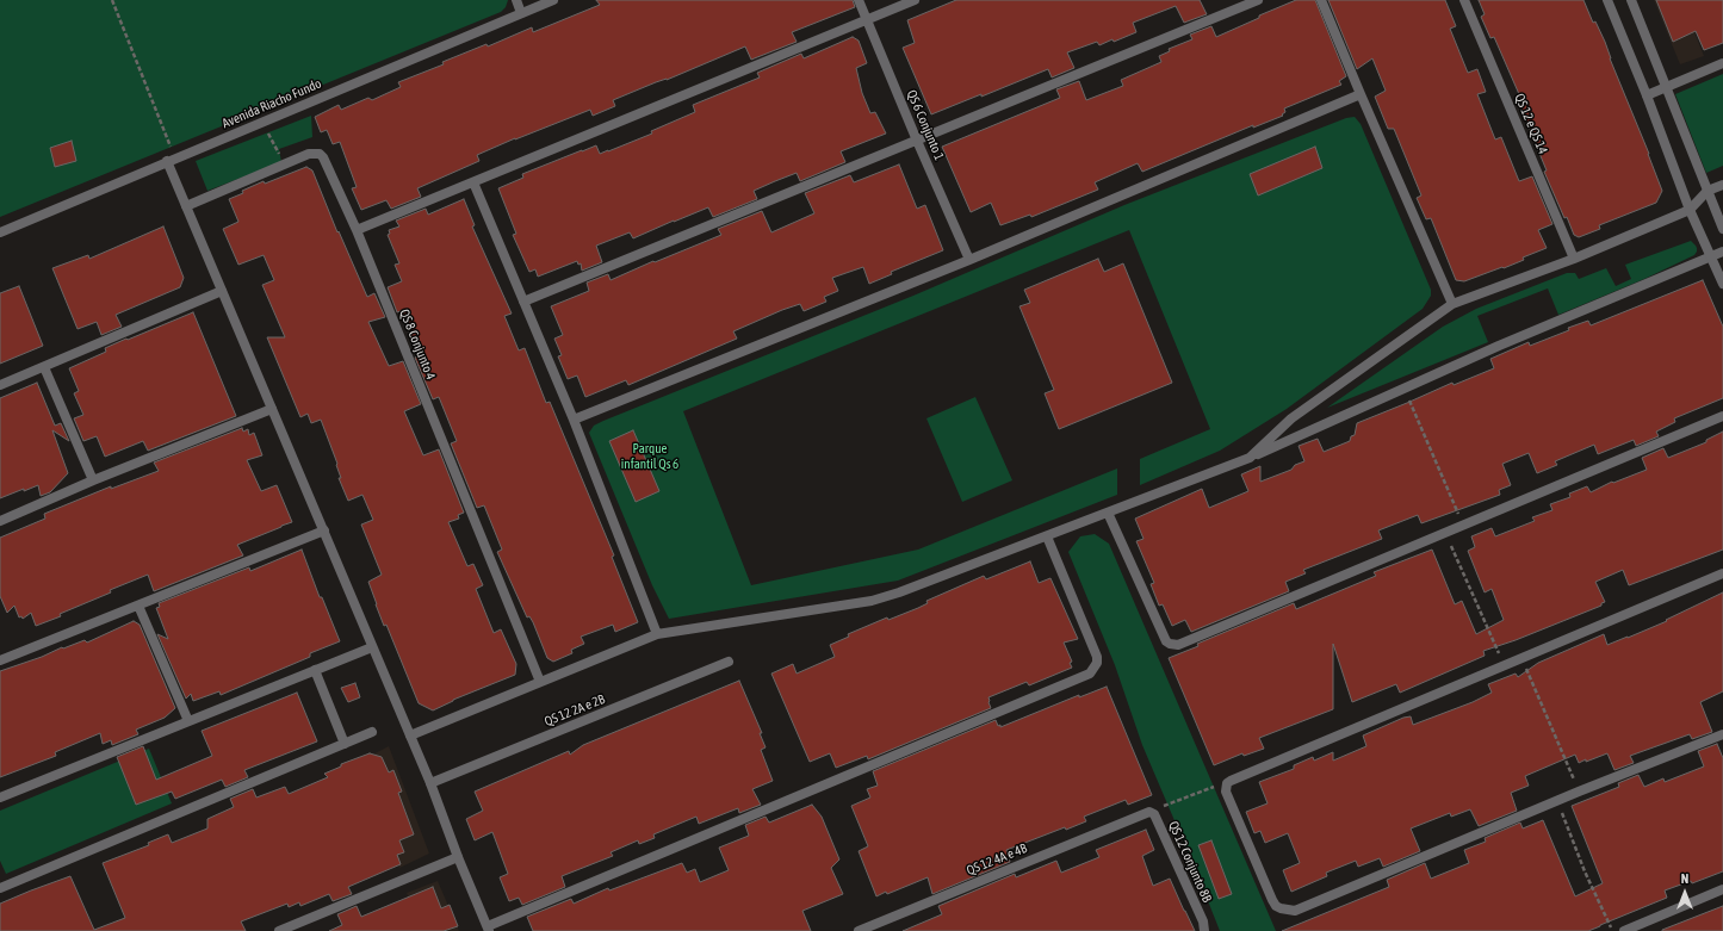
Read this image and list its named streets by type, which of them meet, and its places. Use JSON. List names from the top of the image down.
{
  "streets": {
    "street": [
      "Avenida Riacho Fundo",
      "QS 12 e QS 14",
      "QS 6 Conjunto 1",
      "QS 8 Conjunto 4",
      "QS 12 2A e 2B",
      "QS 12 4A e 4B",
      "QS 12 Conjunto 8B"
    ]
  },
  "crossings": [
    ["QS 12 4A e 4B", "QS 12 Conjunto 8B"]
  ],
  "parks": ["Parque infantil Qs 6"],
  "north": "top"
}
